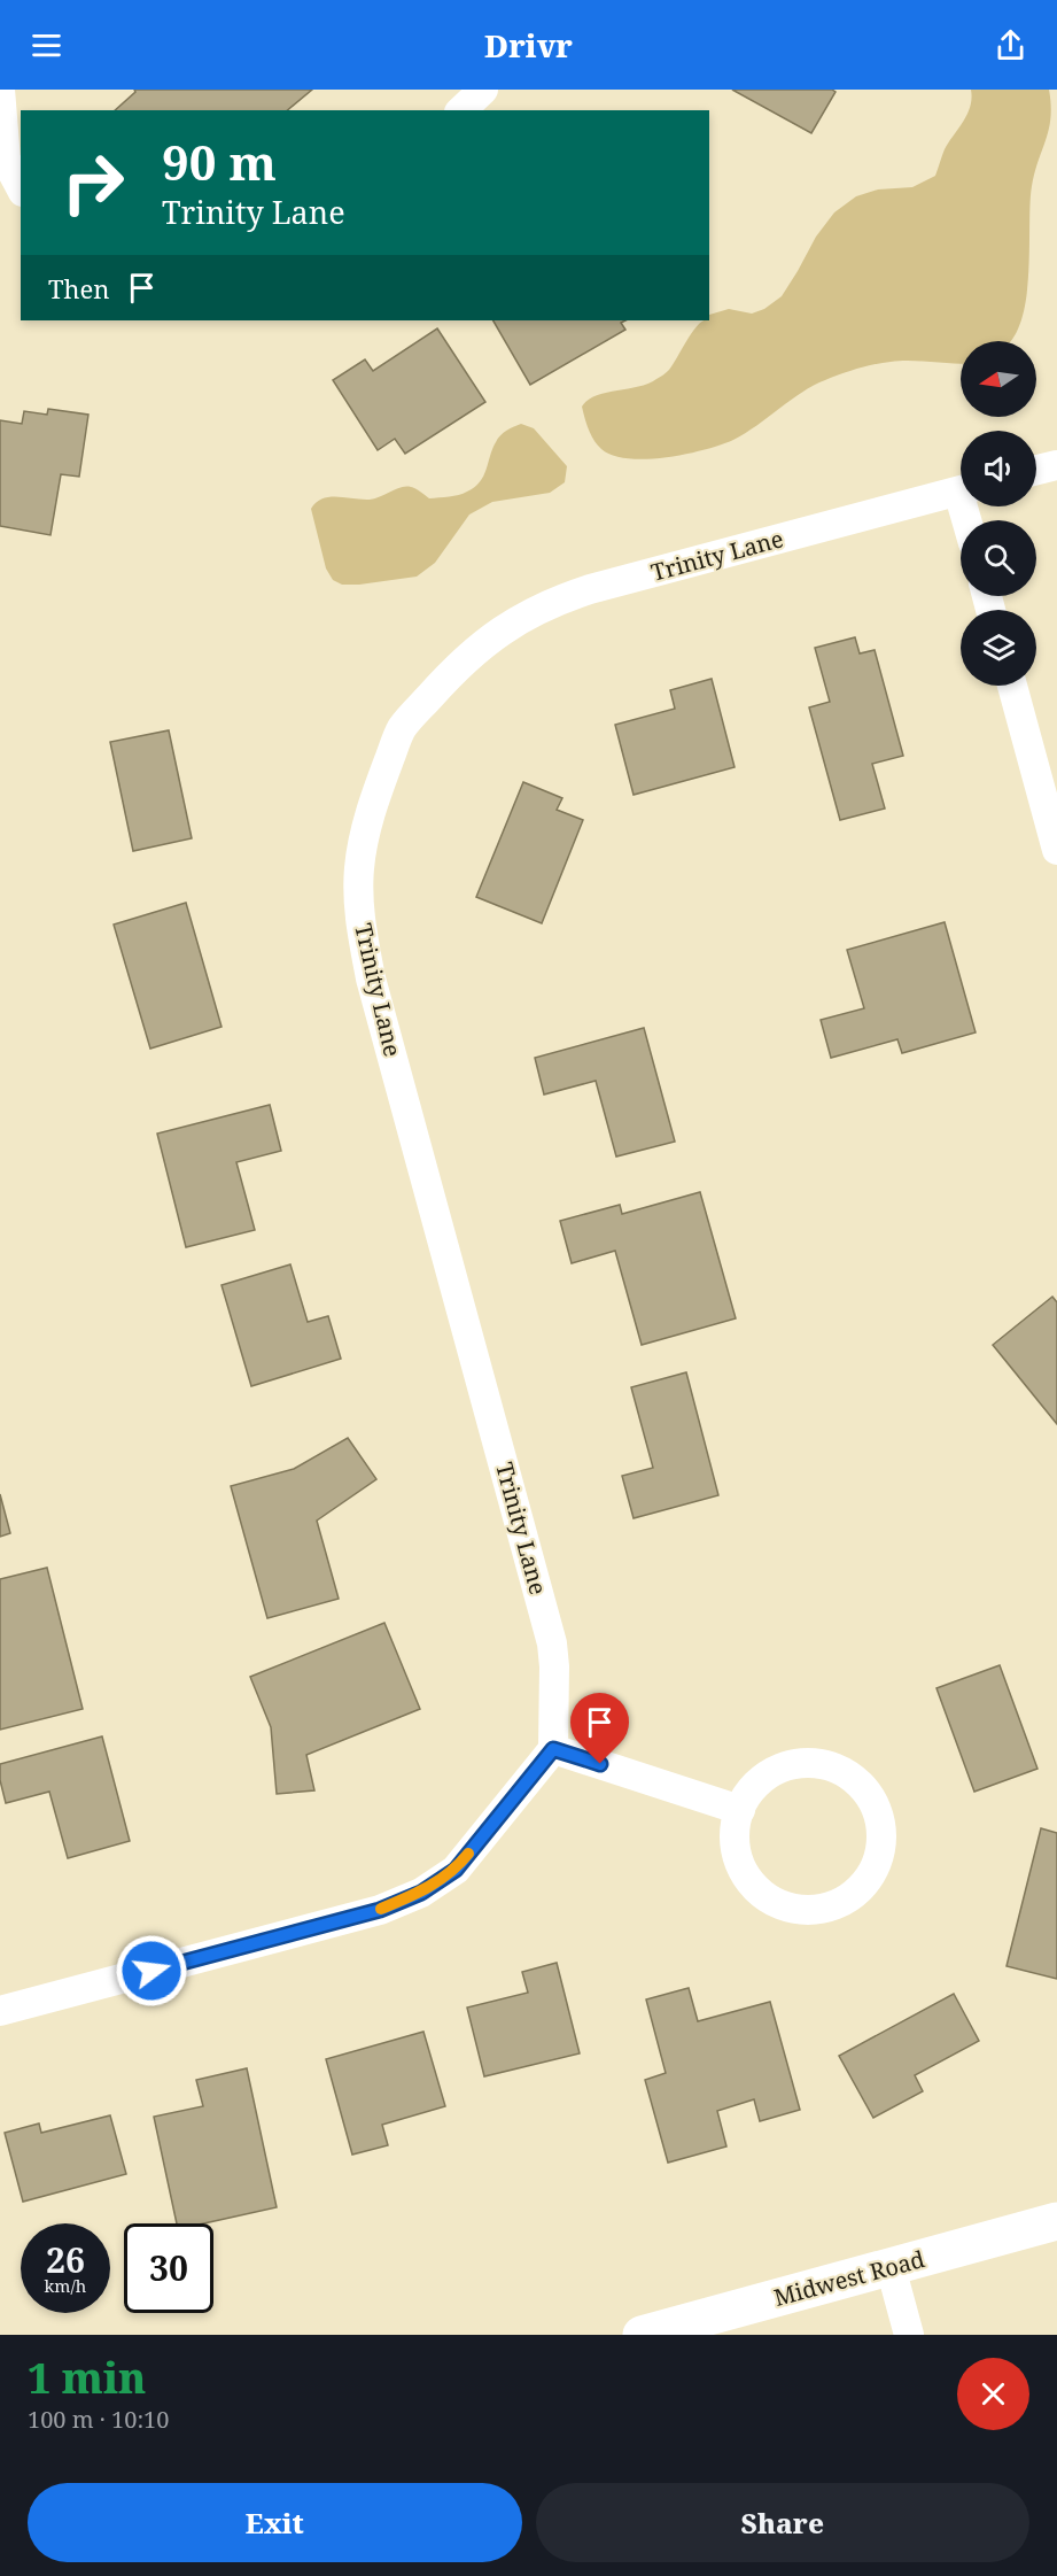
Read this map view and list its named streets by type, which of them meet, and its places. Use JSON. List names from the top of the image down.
{
  "streets": {
    "main road": ["Midwest Road"],
    "street": ["Trinity Lane"]
  },
  "north": "left",
  "page": {
    "header": "Drivr",
    "turn": ["90 m", "Trinity Lane"],
    "then": "Then",
    "speed": "26 km/h",
    "limit": "30",
    "heading": ["1 min", "100 m · 10:10"],
    "buttons": ["Exit", "Share"]
  }
}
